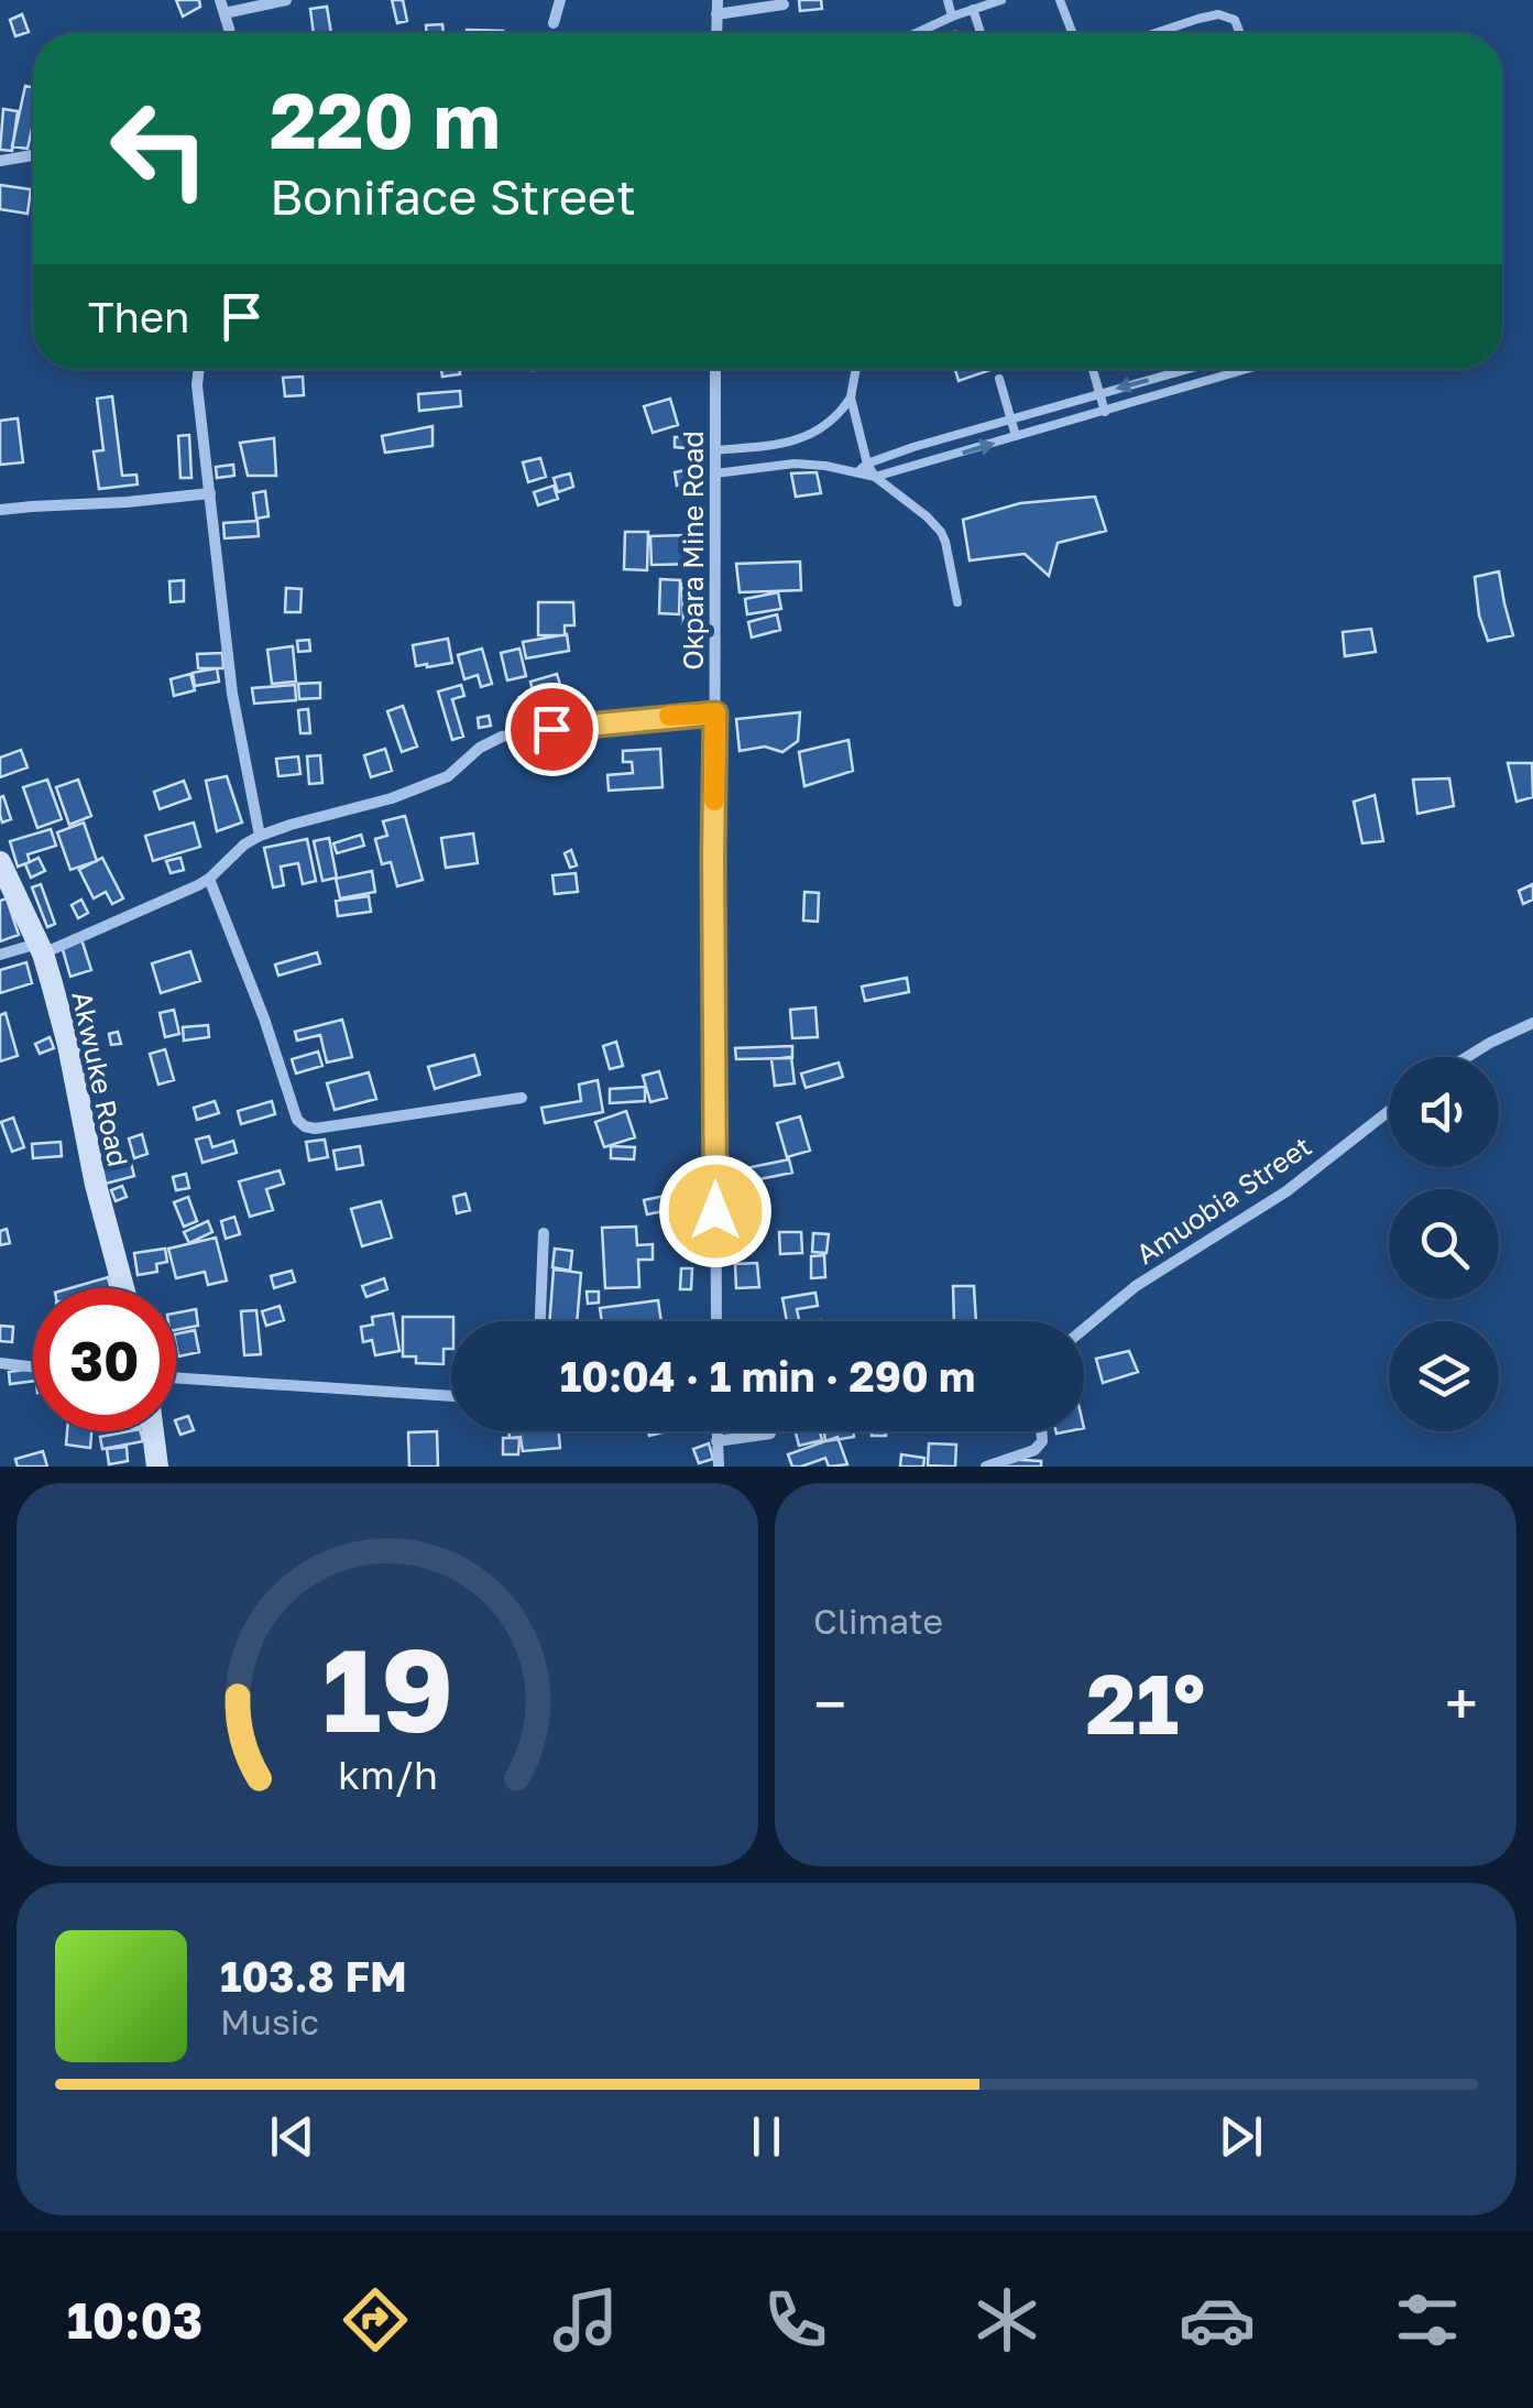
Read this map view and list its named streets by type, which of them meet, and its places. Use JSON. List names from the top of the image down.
{
  "streets": {
    "main road": ["Akwuke Road"],
    "street": ["Okpara Mine Road", "Amuobia Street"]
  },
  "page": {
    "turn": ["220 m", "Boniface Street"],
    "then": "Then",
    "limit": "30",
    "trip": "10:04 · 1 min · 290 m",
    "tile": "Climate",
    "heat": ["−", "21°", "+"],
    "song": ["103.8 FM", "Music"],
    "tabs": "10:03",
    "gauge": ["19", "km/h"]
  }
}
